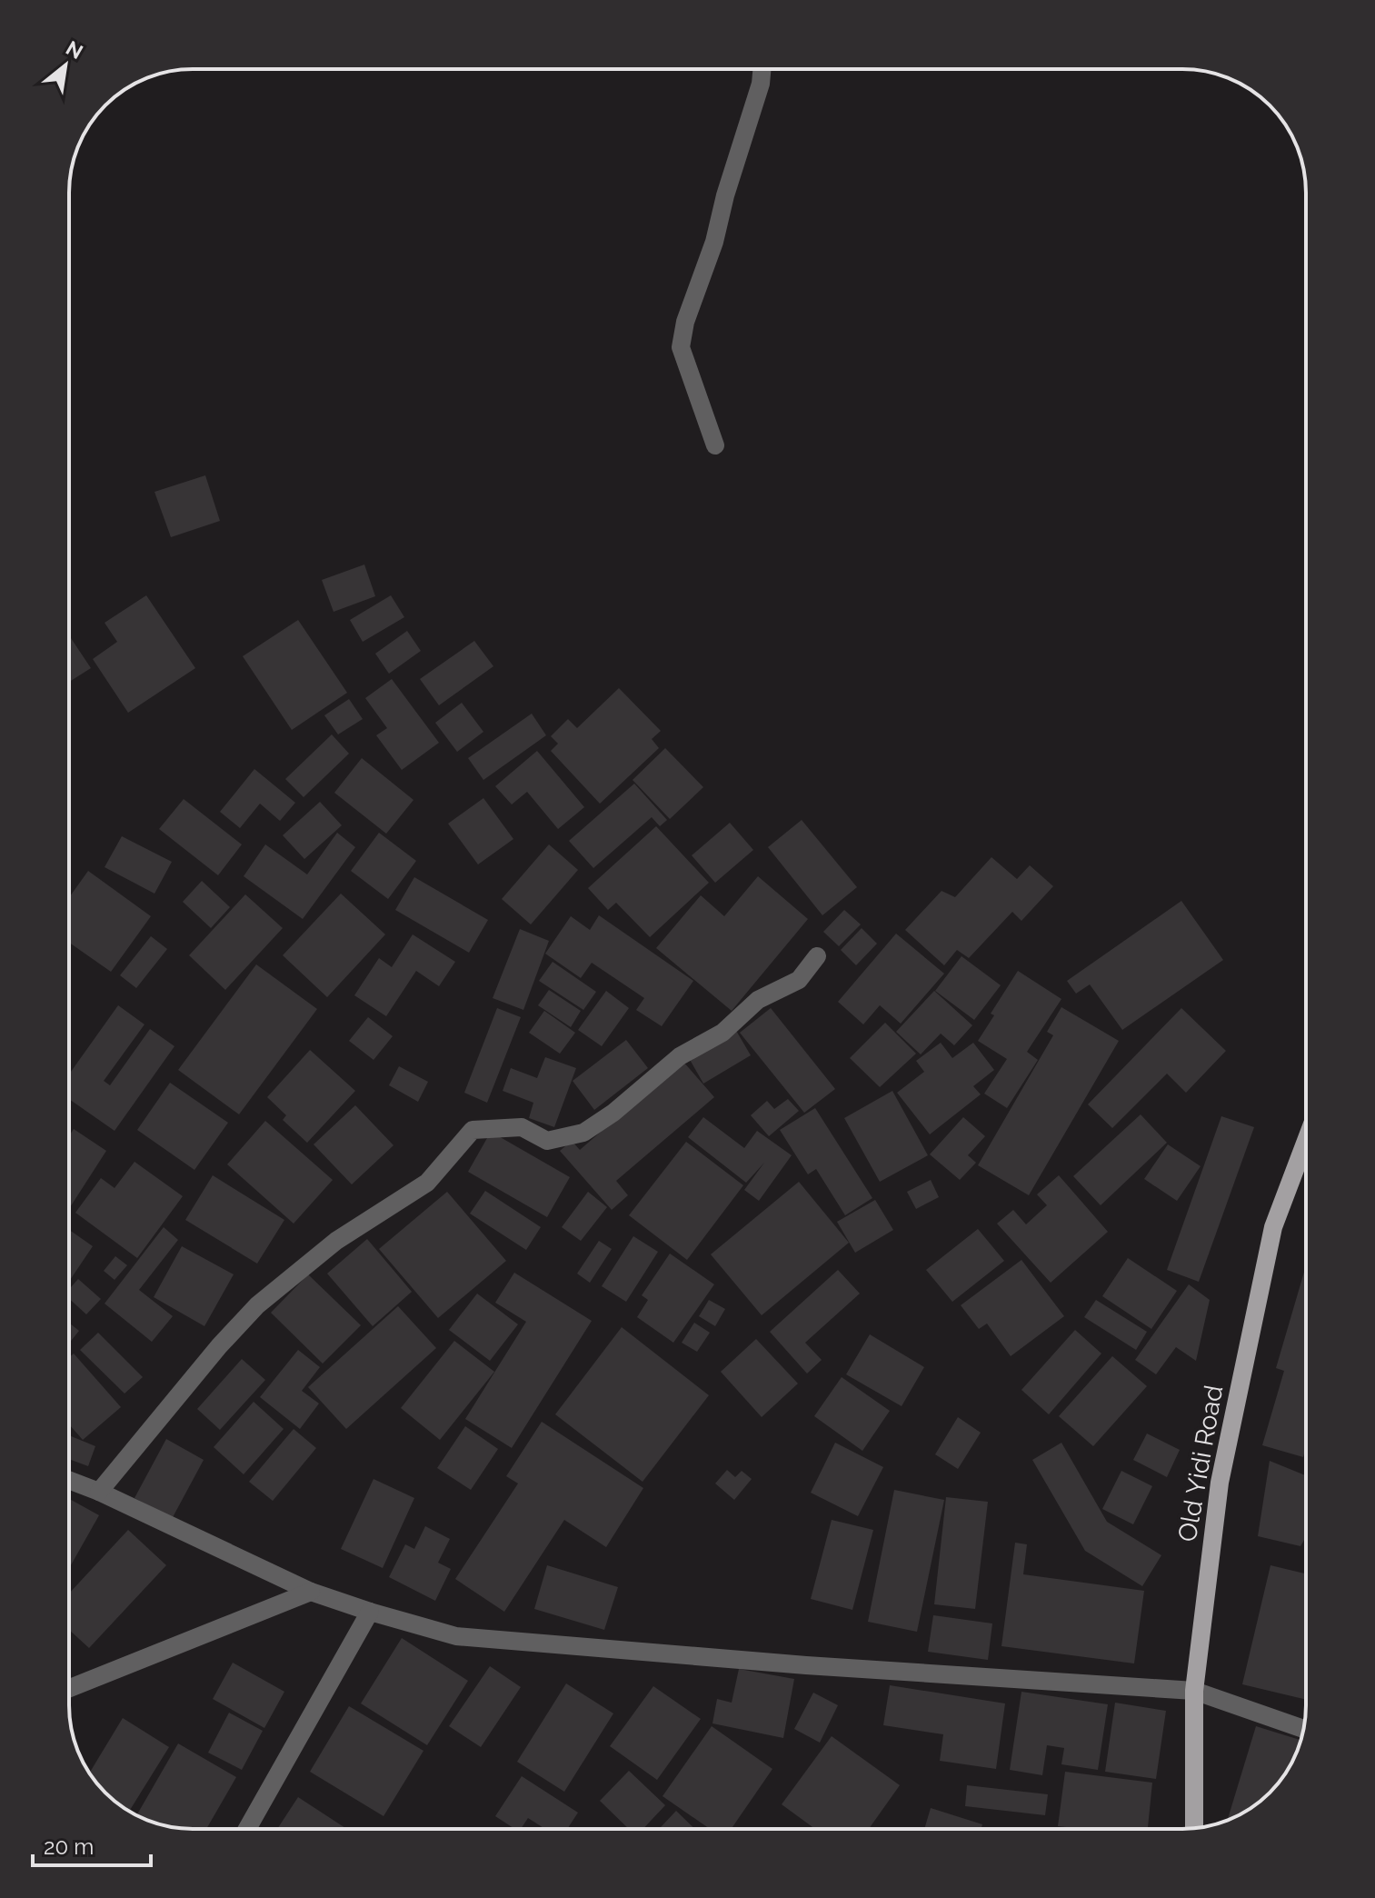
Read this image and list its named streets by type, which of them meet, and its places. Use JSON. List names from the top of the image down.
{
  "streets": {
    "main road": ["Old Yidi Road"]
  },
  "scale_bar": "20 m",
  "north": "top right"
}
